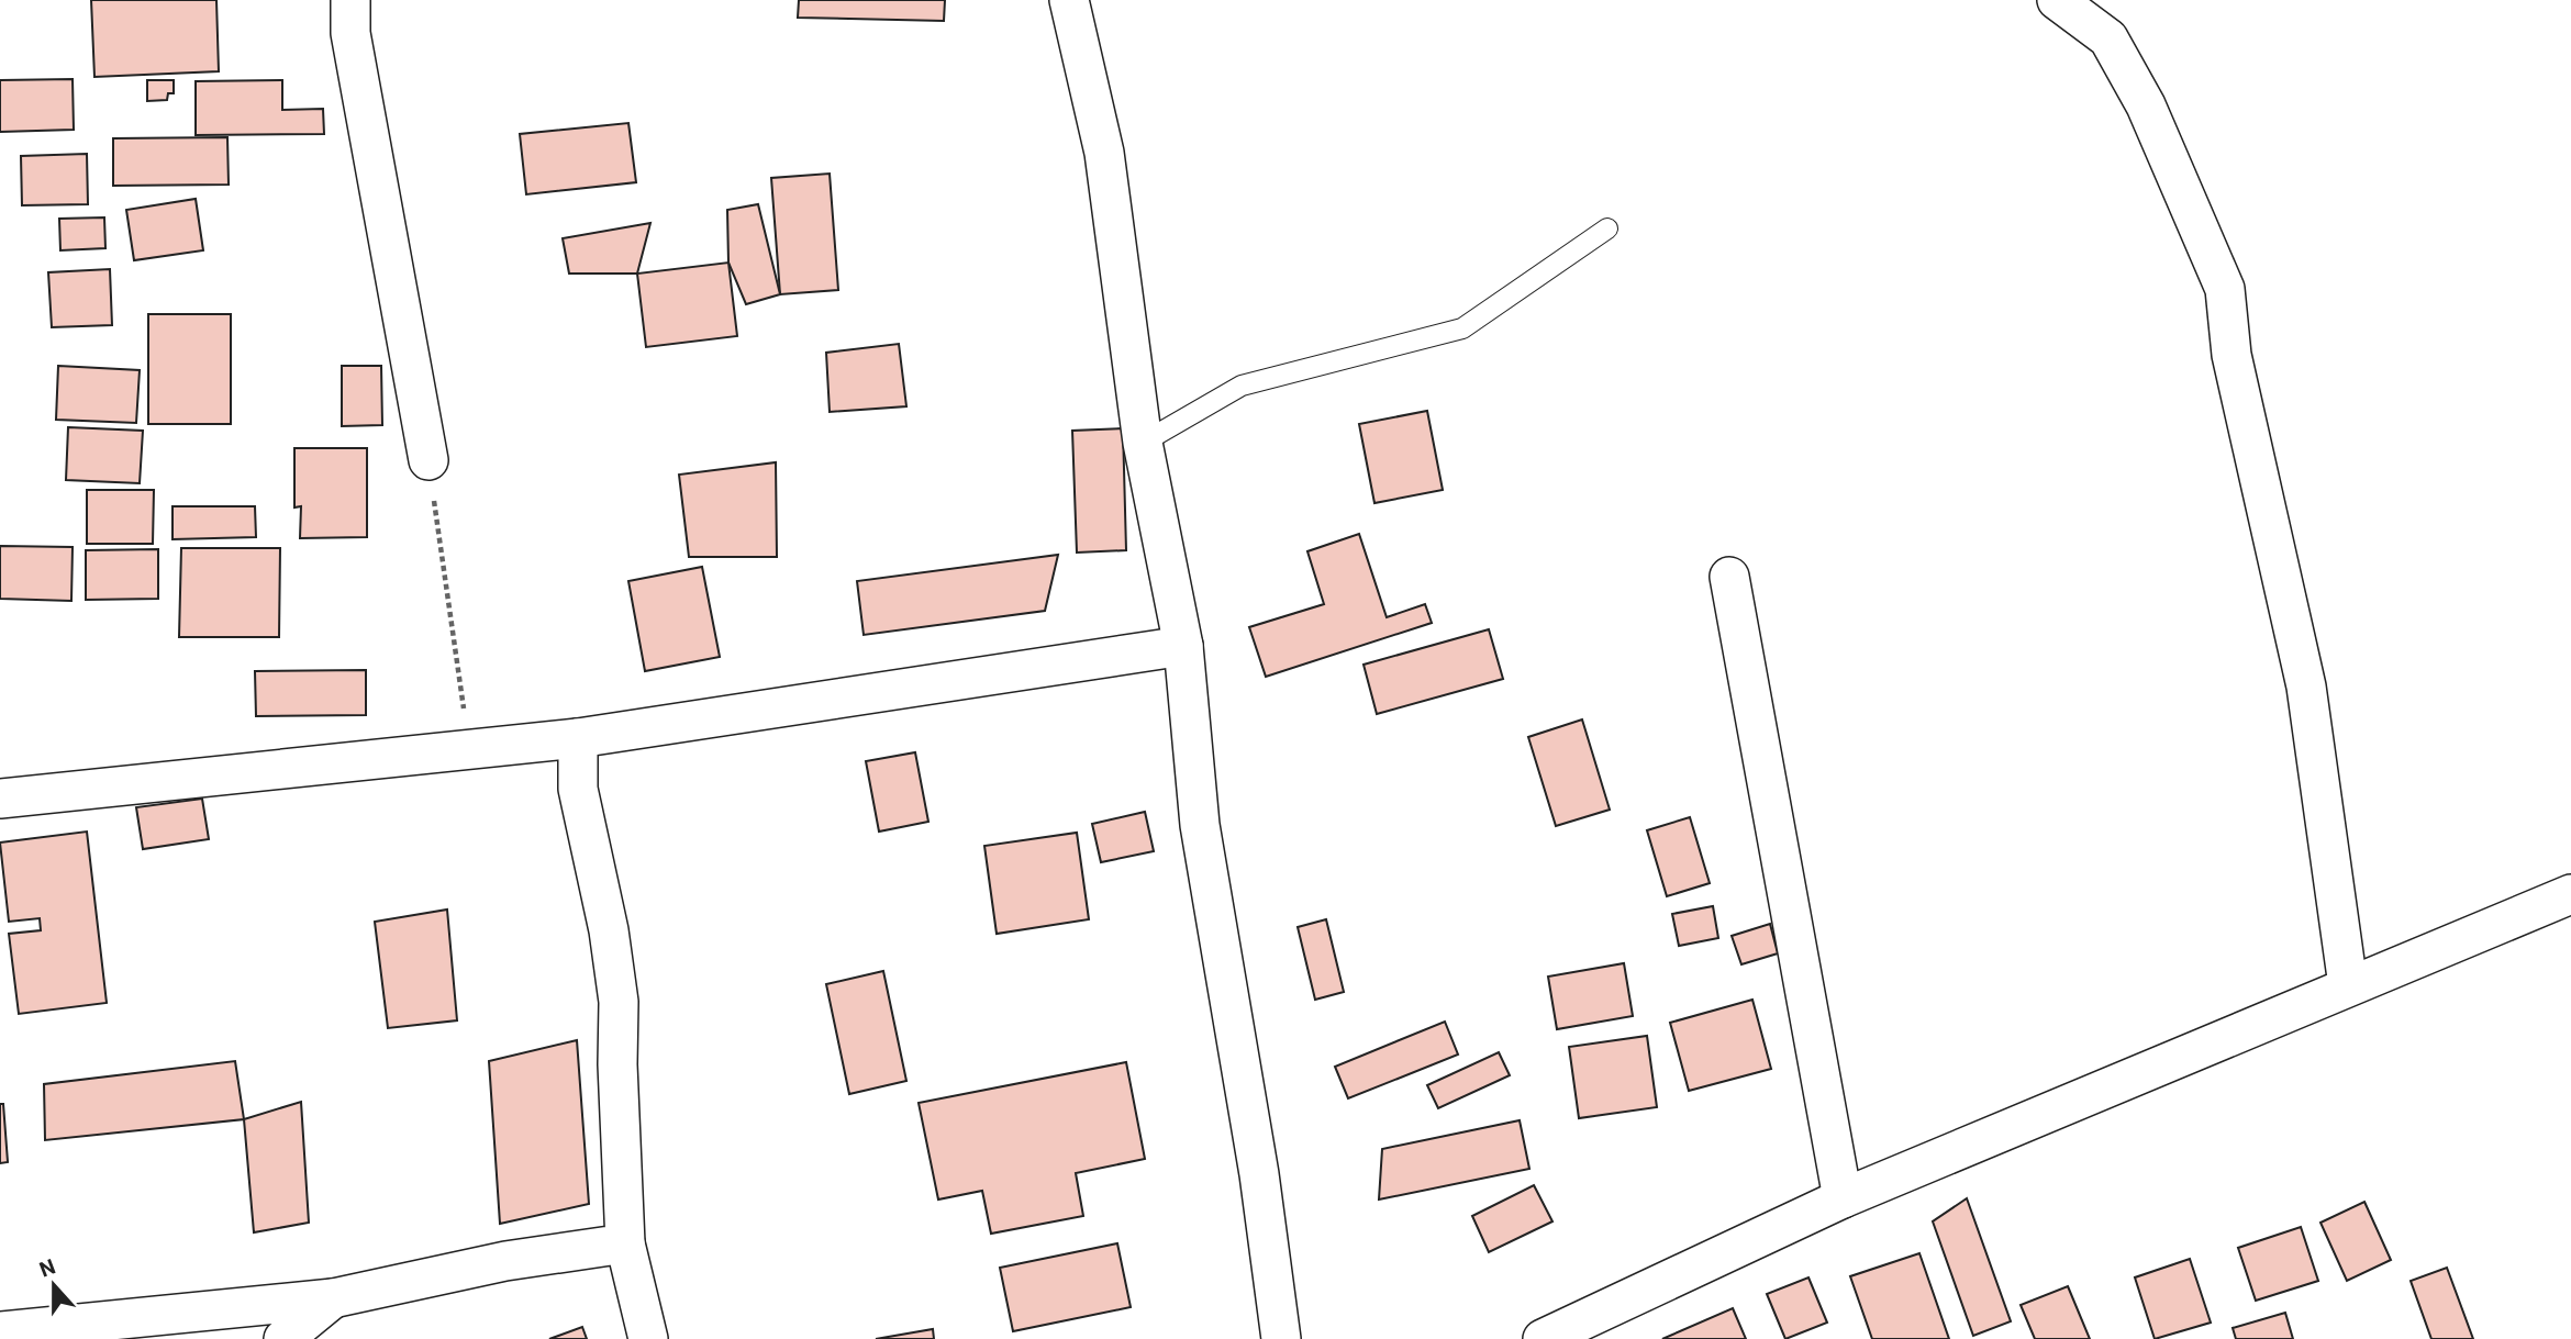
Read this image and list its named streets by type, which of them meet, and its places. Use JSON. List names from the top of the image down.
{
  "north": "top"
}
